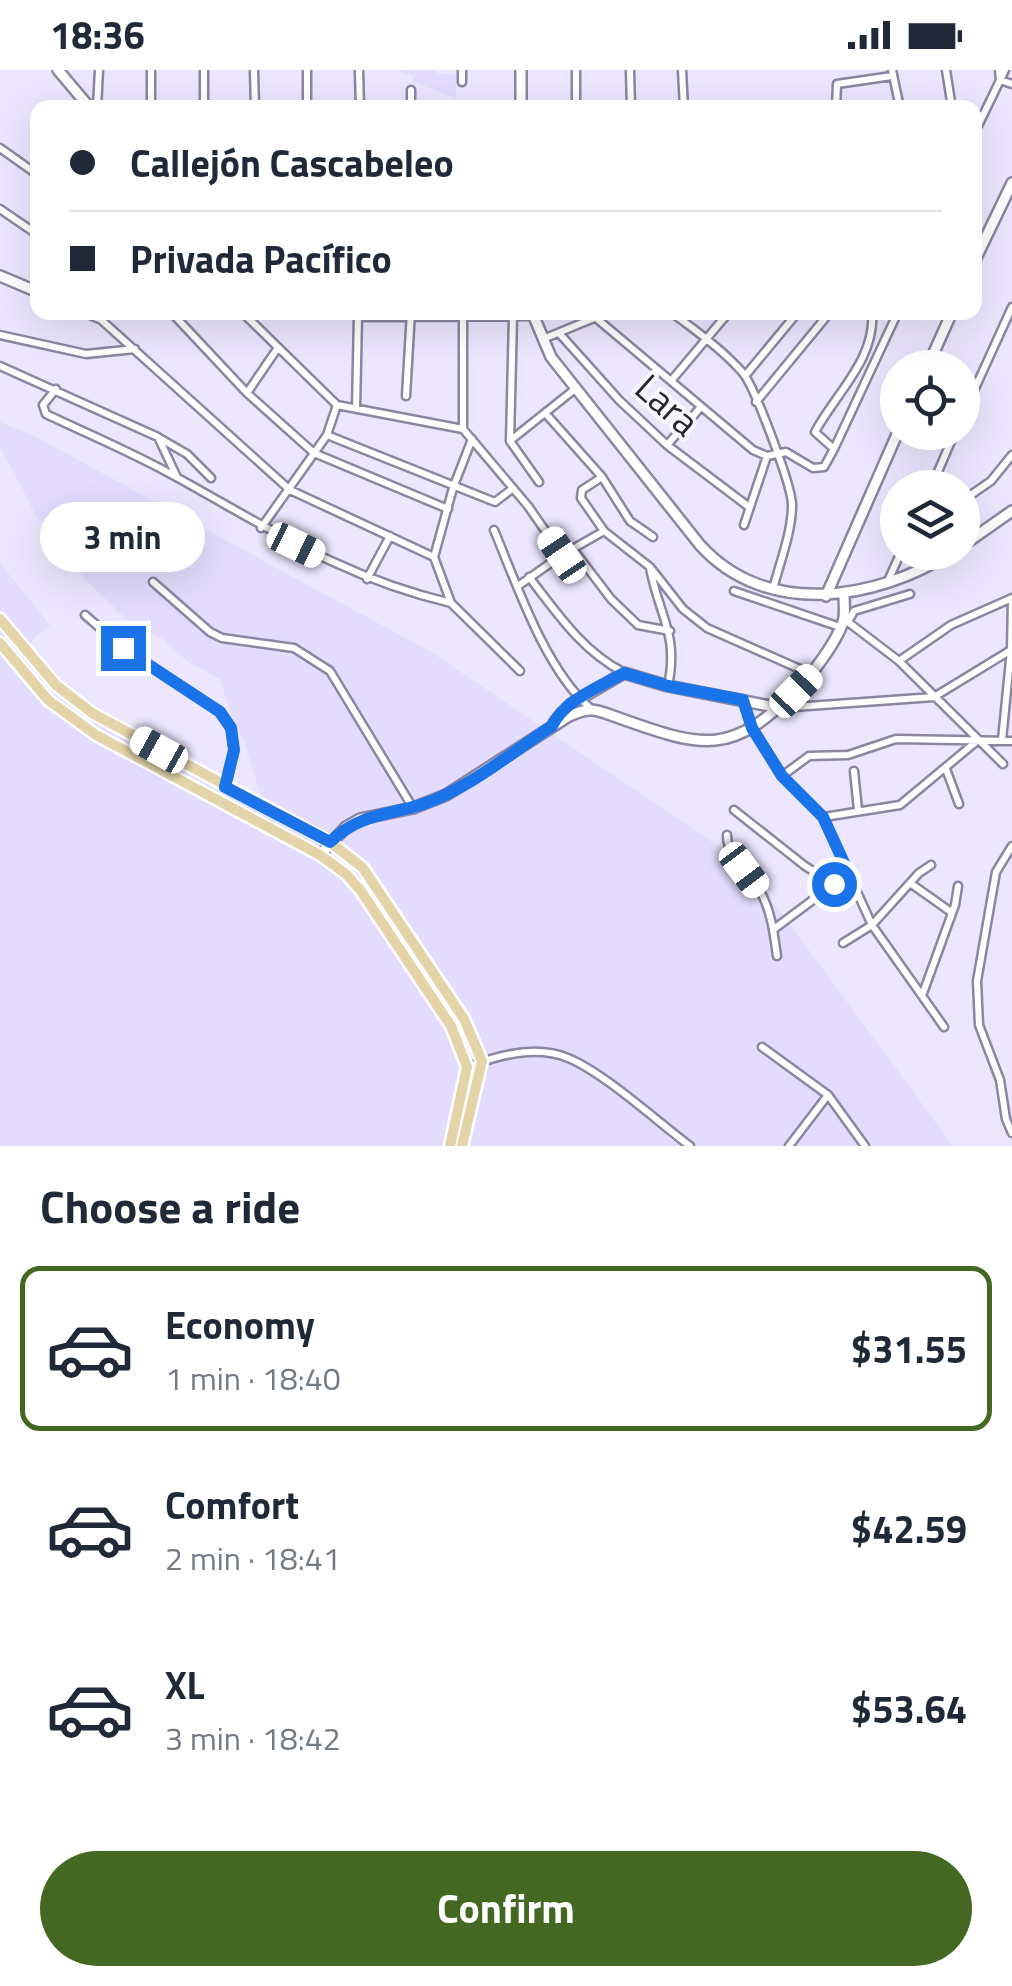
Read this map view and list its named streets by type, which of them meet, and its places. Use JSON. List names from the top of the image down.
{
  "streets": {
    "street": ["Lara"]
  },
  "page": {
    "status": "18:36",
    "banner": ["Callejón Cascabeleo", "Privada Pacífico"],
    "bubble": "3 min",
    "heading": "Choose a ride",
    "list": [
      {
        "name": "Economy",
        "note": "1 min · 18:40",
        "value": "$31.55"
      },
      {
        "name": "Comfort",
        "note": "2 min · 18:41",
        "value": "$42.59"
      },
      {
        "name": "XL",
        "note": "3 min · 18:42",
        "value": "$53.64"
      }
    ],
    "buttons": "Confirm"
  }
}
